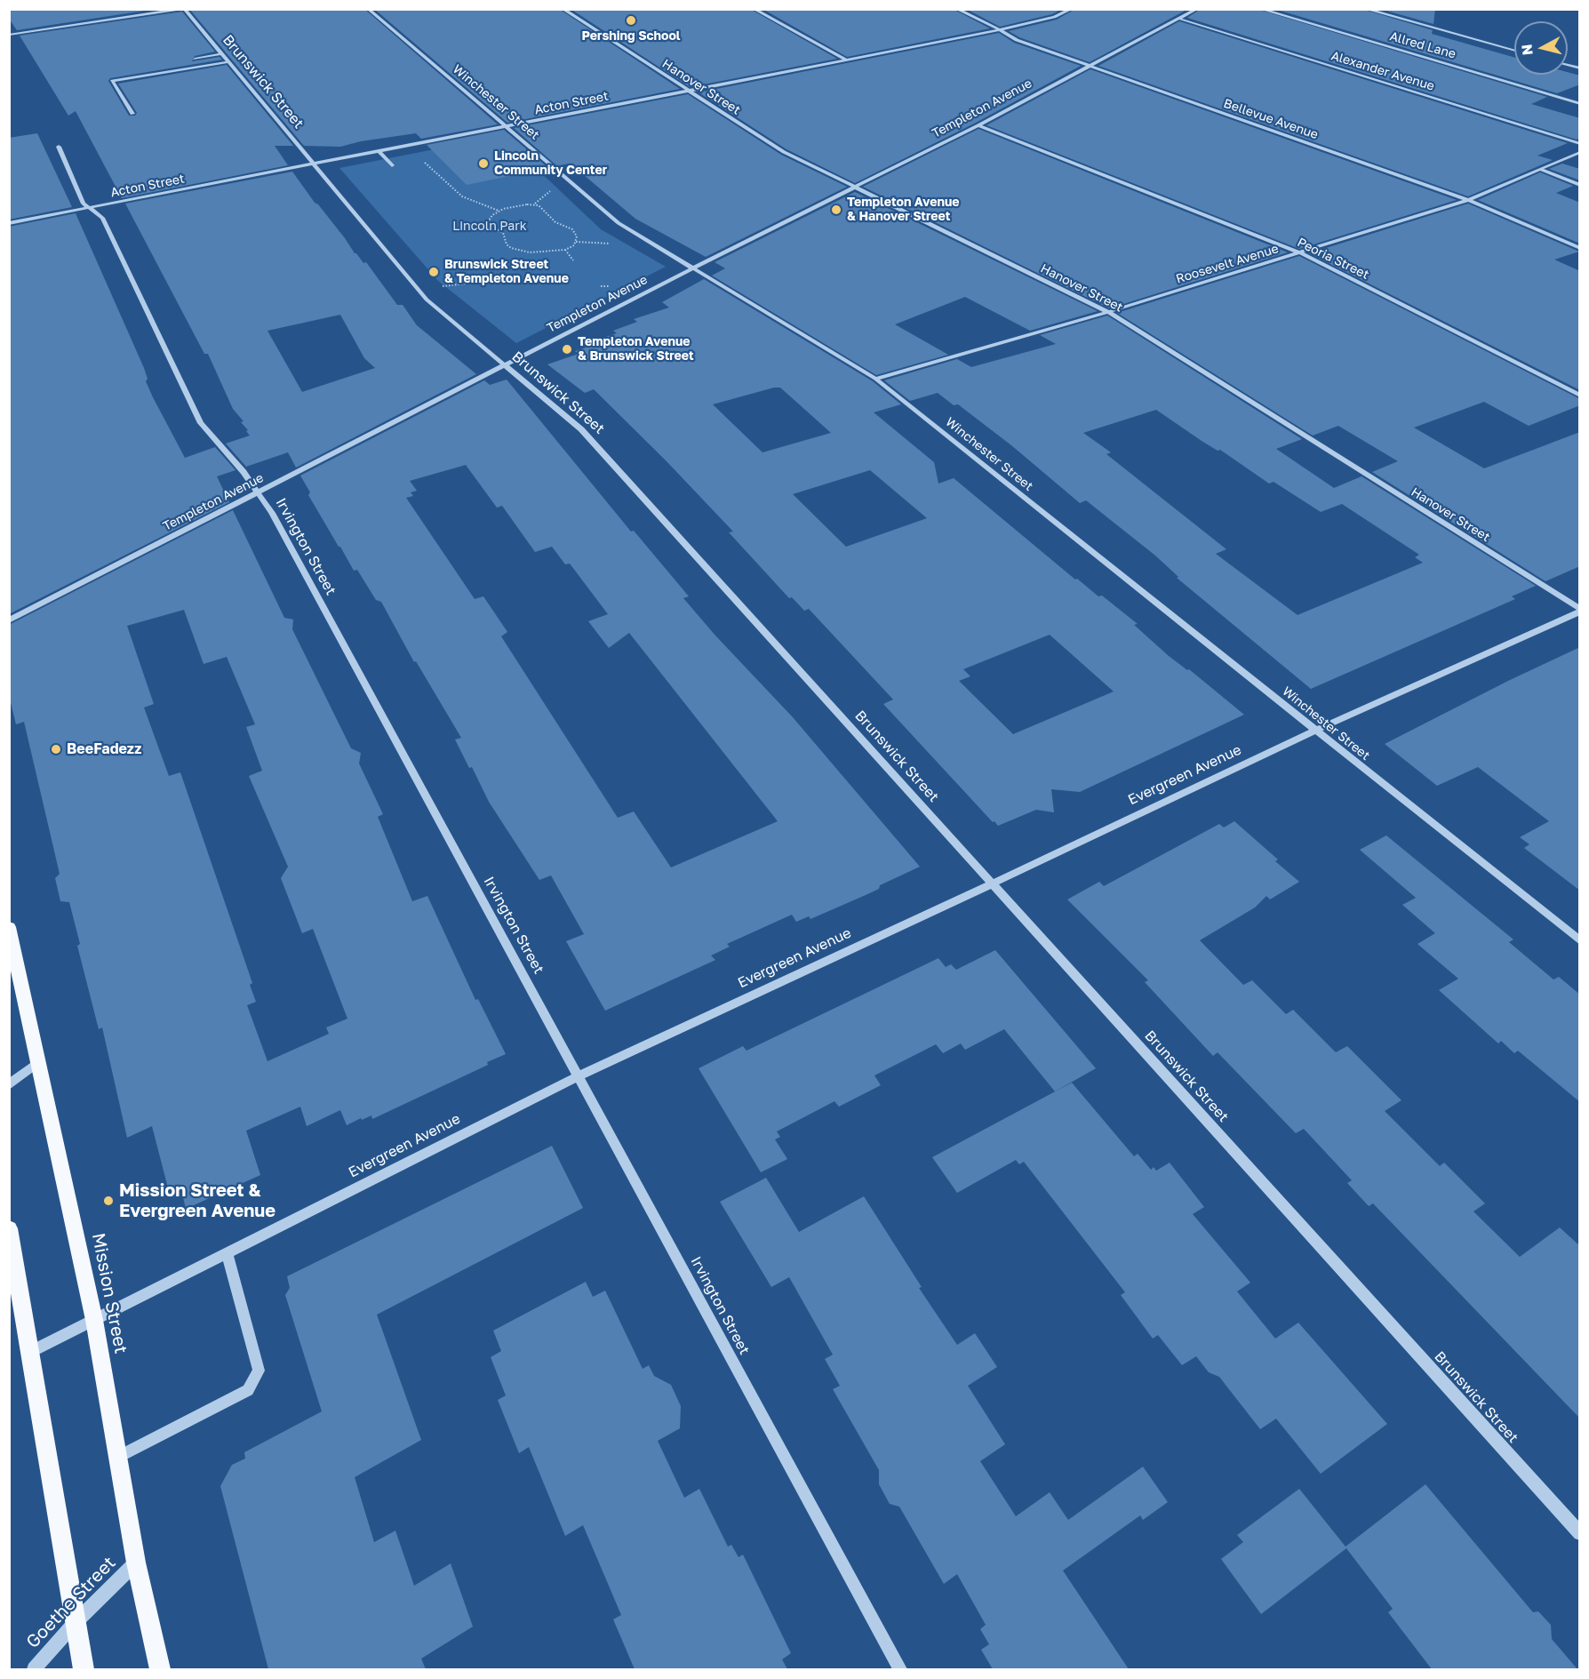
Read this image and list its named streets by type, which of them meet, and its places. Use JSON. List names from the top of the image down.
{
  "streets": {
    "main road": ["Mission Street"],
    "street": [
      "Allred Lane",
      "Alexander Avenue",
      "Brunswick Street",
      "Hanover Street",
      "Winchester Street",
      "Acton Street",
      "Templeton Avenue",
      "Bellevue Avenue",
      "Peoria Street",
      "Roosevelt Avenue",
      "Irvington Street",
      "Evergreen Avenue",
      "Goethe Street"
    ]
  },
  "crossings": [
    ["Alexander Avenue", "Templeton Avenue"],
    ["Brunswick Street", "Acton Street"],
    ["Brunswick Street", "Templeton Avenue"],
    ["Brunswick Street", "Evergreen Avenue"],
    ["Hanover Street", "Acton Street"],
    ["Hanover Street", "Templeton Avenue"],
    ["Hanover Street", "Roosevelt Avenue"],
    ["Hanover Street", "Evergreen Avenue"],
    ["Winchester Street", "Acton Street"],
    ["Winchester Street", "Templeton Avenue"],
    ["Winchester Street", "Roosevelt Avenue"],
    ["Winchester Street", "Evergreen Avenue"],
    ["Acton Street", "Bellevue Avenue"],
    ["Acton Street", "Irvington Street"],
    ["Templeton Avenue", "Bellevue Avenue"],
    ["Templeton Avenue", "Peoria Street"],
    ["Templeton Avenue", "Irvington Street"],
    ["Bellevue Avenue", "Roosevelt Avenue"],
    ["Peoria Street", "Roosevelt Avenue"],
    ["Irvington Street", "Evergreen Avenue"],
    ["Evergreen Avenue", "Mission Street"],
    ["Mission Street", "Goethe Street"]
  ],
  "parks": ["Lincoln Park"],
  "places": [
    "Pershing School",
    "Lincoln Community Center",
    "Templeton Avenue & Hanover Street",
    "Brunswick Street & Templeton Avenue",
    "Templeton Avenue & Brunswick Street",
    "BeeFadezz",
    "Mission Street & Evergreen Avenue"
  ],
  "north": "left"
}
